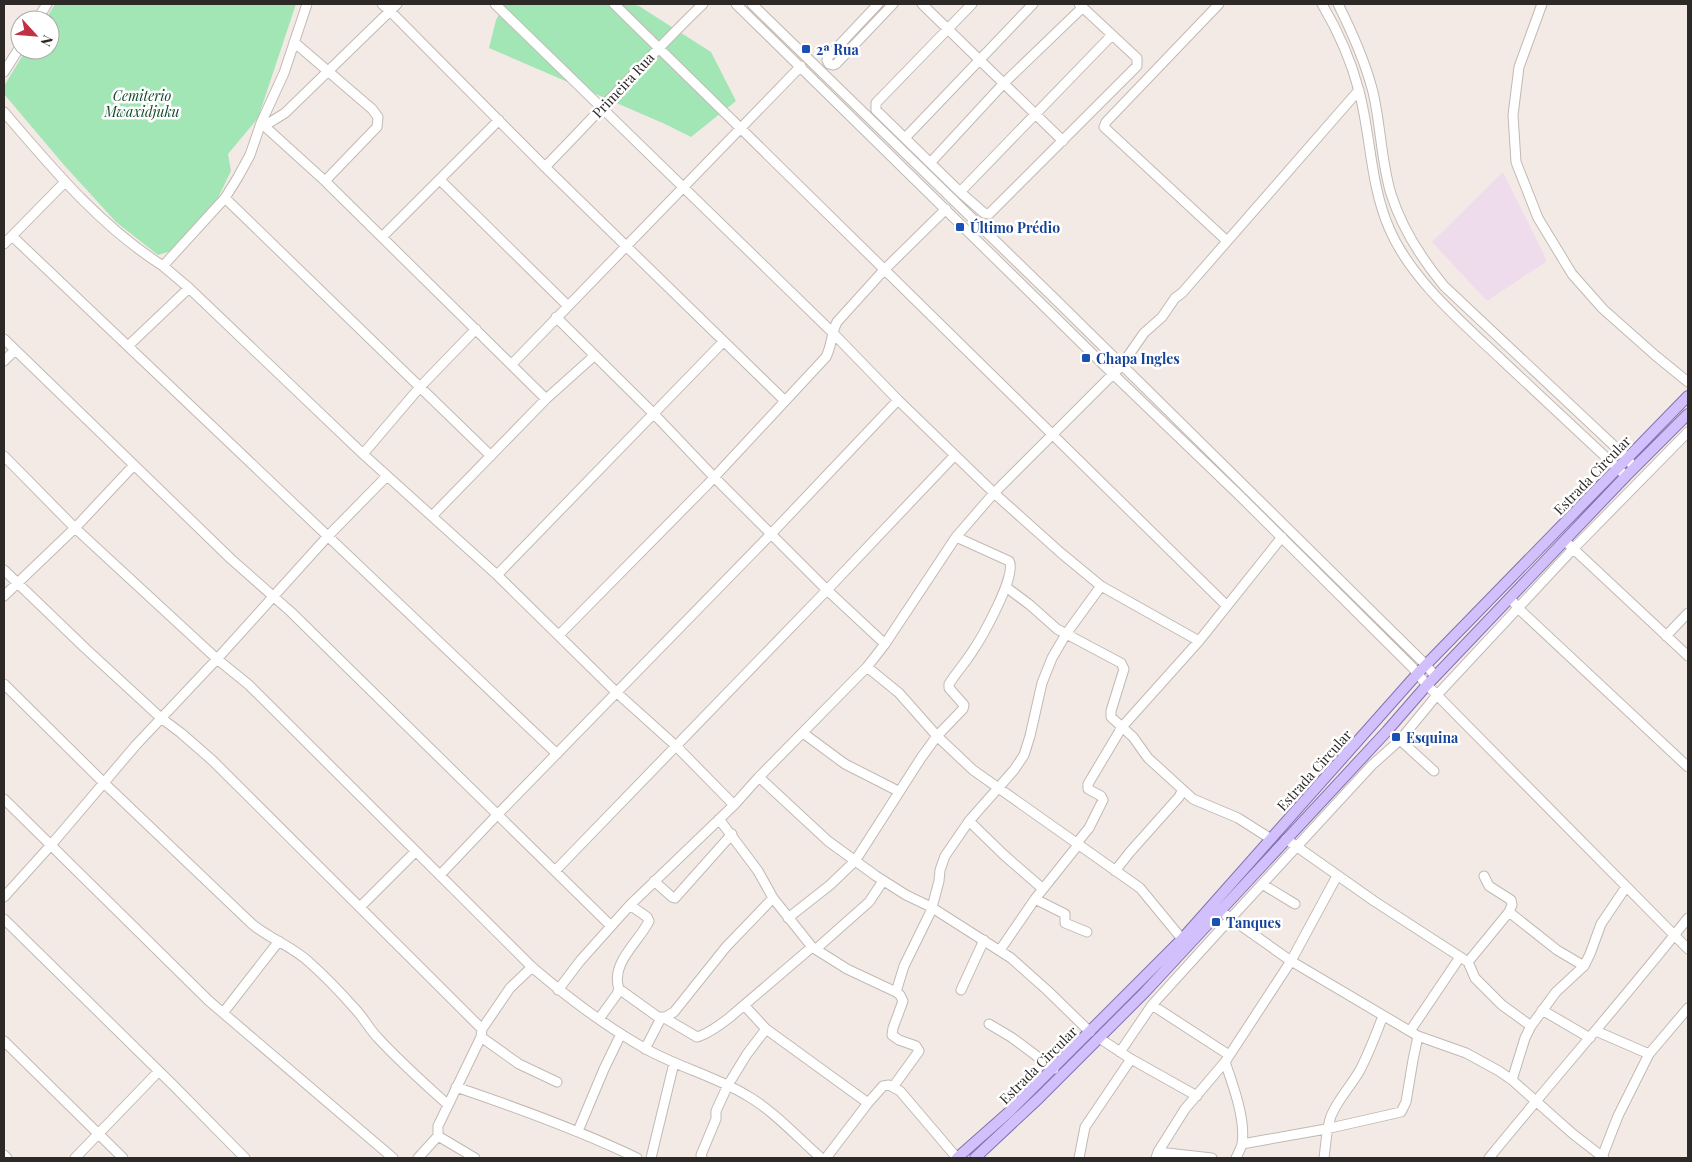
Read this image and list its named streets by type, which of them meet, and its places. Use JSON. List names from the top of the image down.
{
  "streets": {
    "main road": ["Estrada Circular"],
    "street": ["Primeira Rua"]
  },
  "parks": ["Cemiterio Mwaxidjuku"],
  "places": {
    "transit": [
      "2ª Rua",
      "Último Prédio",
      "Chapa Ingles",
      "Esquina",
      "Tanques"
    ]
  },
  "north": "bottom right"
}
